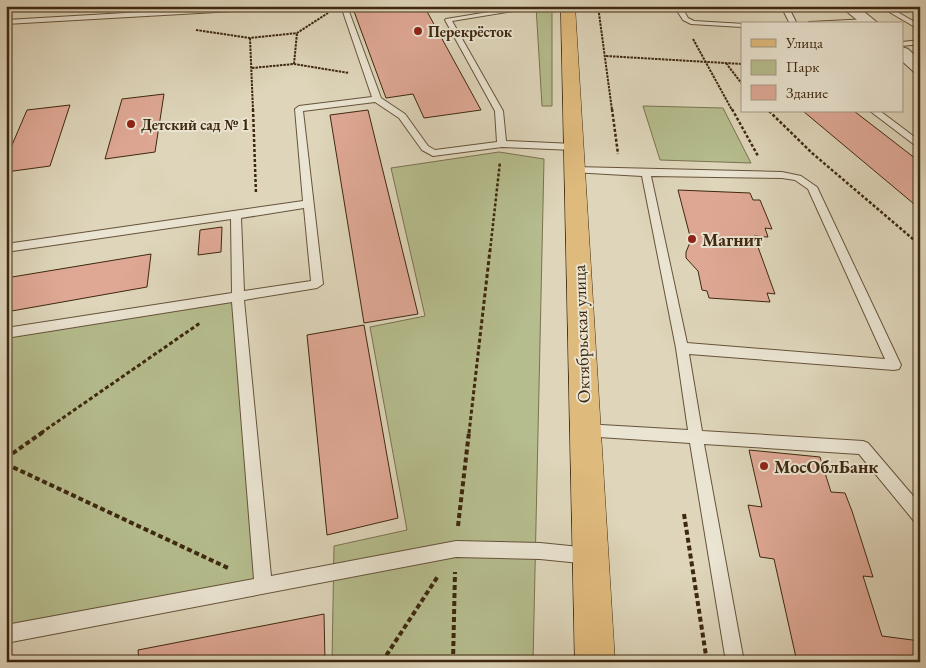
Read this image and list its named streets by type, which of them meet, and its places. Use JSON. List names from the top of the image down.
{
  "streets": {
    "main road": ["Октябрьская улица"]
  },
  "places": [
    "Перекрёсток",
    "Детский сад № 1",
    "Магнит",
    "МосОблБанк"
  ],
  "legend": ["Улица", "Парк", "Здание"]
}
